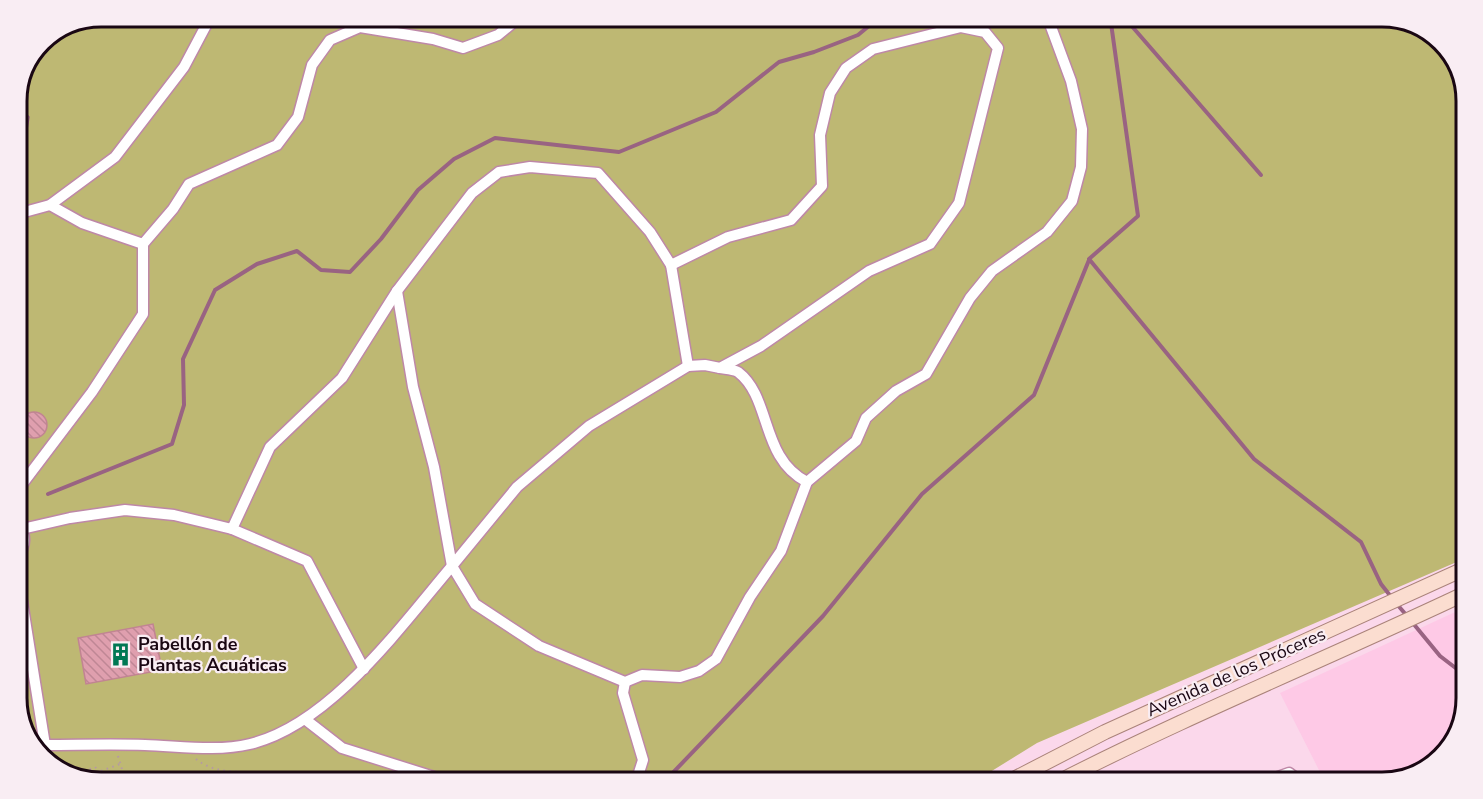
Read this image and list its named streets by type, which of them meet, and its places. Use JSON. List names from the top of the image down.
{
  "streets": {
    "main road": ["Avenida de los Próceres"]
  },
  "places": {
    "building": ["Pabellón de Plantas Acuáticas"]
  }
}
